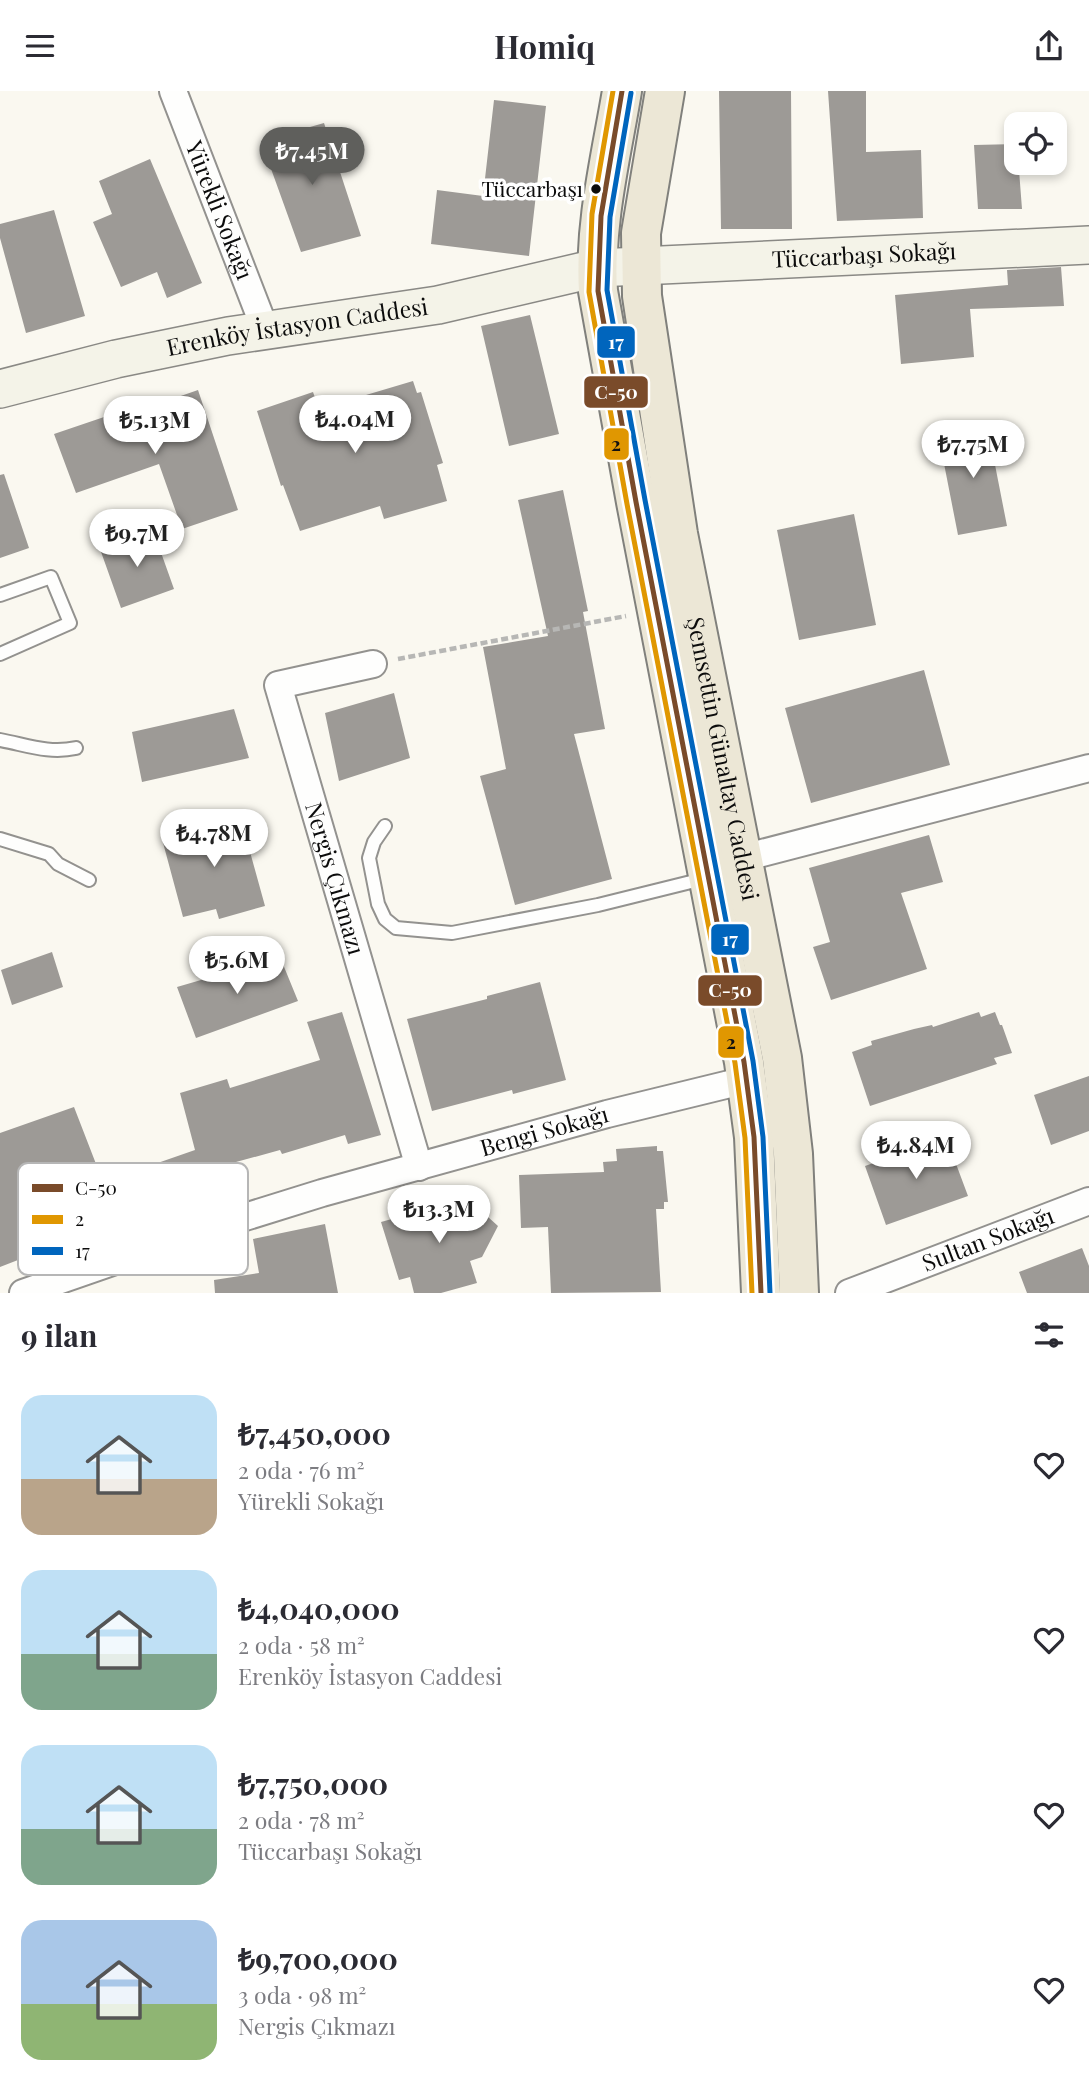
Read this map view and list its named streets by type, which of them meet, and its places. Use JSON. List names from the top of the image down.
{
  "streets": {
    "main road": ["Şemsettin Günaltay Caddesi"],
    "street": [
      "Yürekli Sokağı",
      "Tüccarbaşı Sokağı",
      "Erenköy İstasyon Caddesi",
      "Nergis Çıkmazı",
      "Bengi Sokağı",
      "Sultan Sokağı"
    ]
  },
  "crossings": [
    ["Yürekli Sokağı", "Erenköy İstasyon Caddesi"],
    ["Tüccarbaşı Sokağı", "Şemsettin Günaltay Caddesi"],
    ["Erenköy İstasyon Caddesi", "Şemsettin Günaltay Caddesi"],
    ["Şemsettin Günaltay Caddesi", "Bengi Sokağı"],
    ["Nergis Çıkmazı", "Bengi Sokağı"]
  ],
  "places": ["Tüccarbaşı"],
  "lines": ["transit line C-50", "transit line 2", "transit line 17"],
  "legend": ["C-50", "2", "17"],
  "page": {
    "header": "Homiq",
    "price": [
      "₺7.45M",
      "₺4.04M",
      "₺5.13M",
      "₺7.75M",
      "₺9.7M",
      "₺4.78M",
      "₺5.6M",
      "₺4.84M",
      "₺13.3M"
    ],
    "heading": "9 ilan",
    "list": [
      {
        "name": "₺7,450,000",
        "note": "2 oda · 76 m² · Yürekli Sokağı"
      },
      {
        "name": "₺4,040,000",
        "note": "2 oda · 58 m² · Erenköy İstasyon Caddesi"
      },
      {
        "name": "₺7,750,000",
        "note": "2 oda · 78 m² · Tüccarbaşı Sokağı"
      },
      {
        "name": "₺9,700,000",
        "note": "3 oda · 98 m² · Nergis Çıkmazı"
      }
    ]
  }
}
